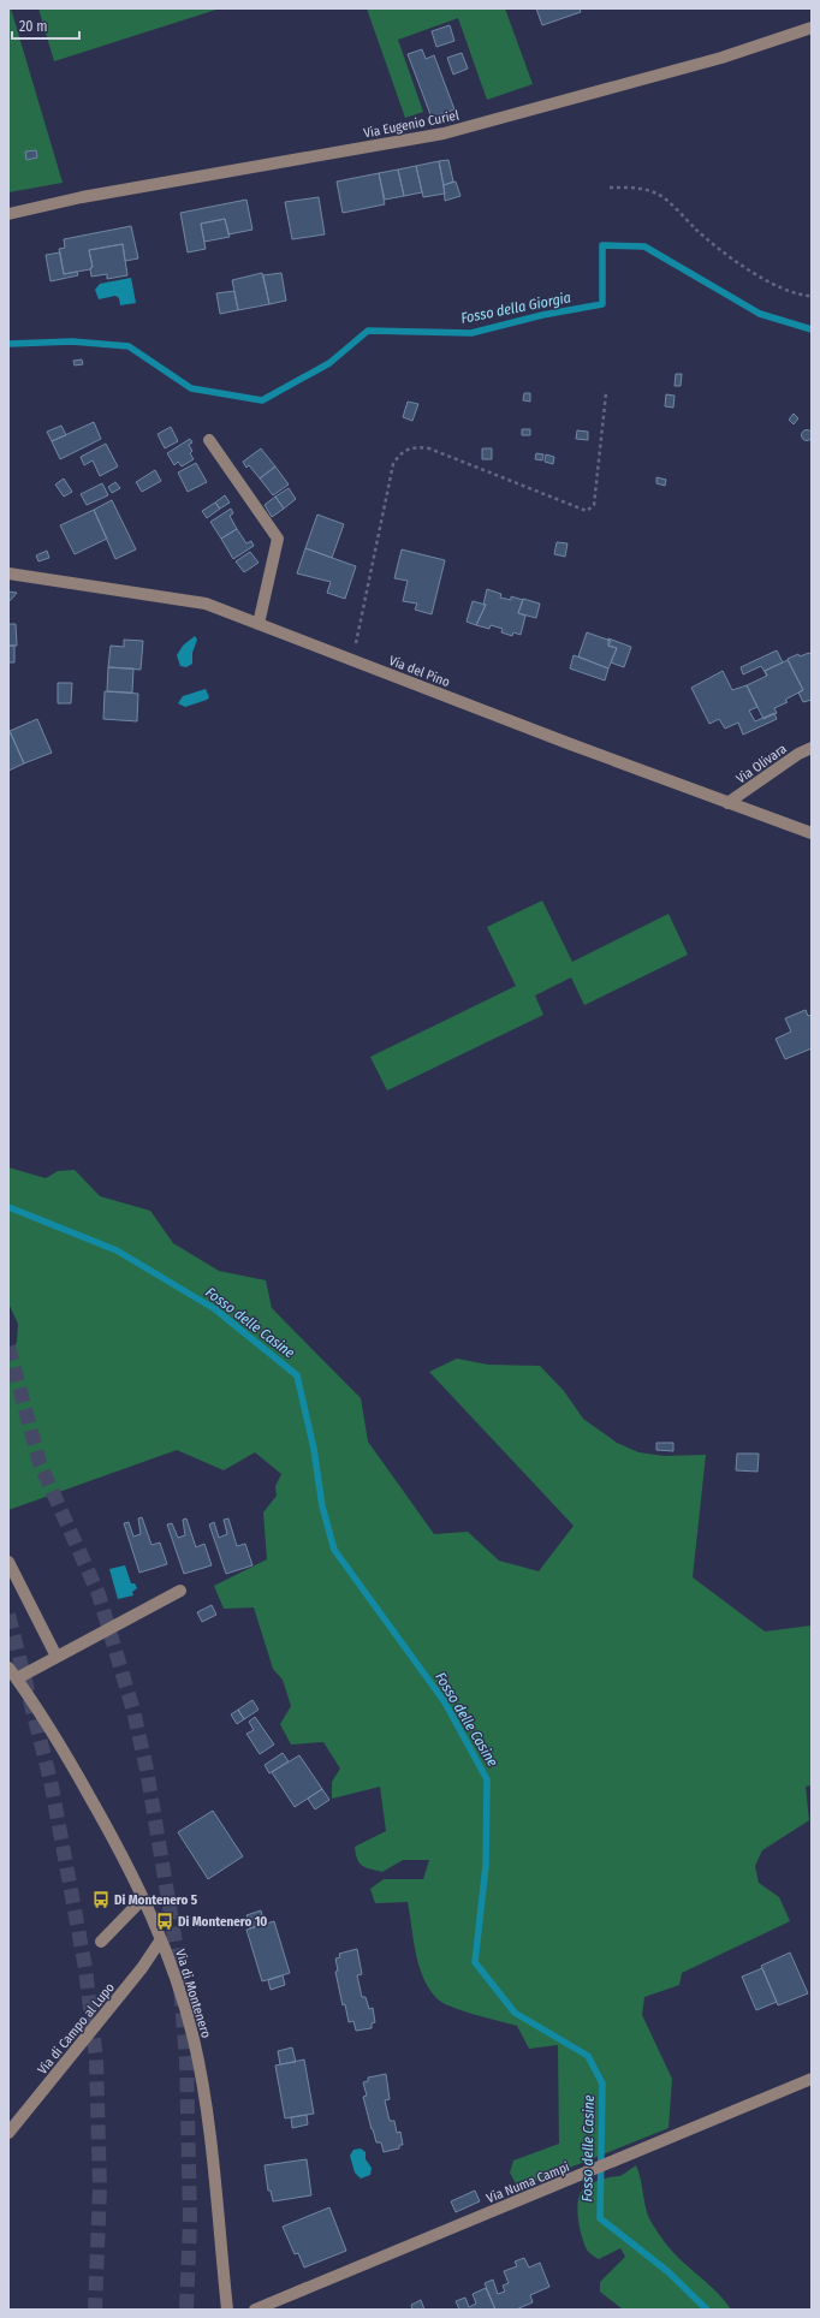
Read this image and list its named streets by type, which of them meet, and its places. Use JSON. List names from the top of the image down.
{
  "streets": {
    "street": [
      "Via Eugenio Curiel",
      "Via del Pino",
      "Via Olivara",
      "Via di Montenero",
      "Via di Campo al Lupo",
      "Via Numa Campi"
    ]
  },
  "crossings": [
    ["Via del Pino", "Via Olivara"],
    ["Via di Montenero", "Via di Campo al Lupo"]
  ],
  "water": ["Fosso della Giorgia", "Fosso delle Casine"],
  "places": {
    "bus stop": ["Di Montenero 5", "Di Montenero 10"]
  },
  "scale_bar": "20 m"
}
